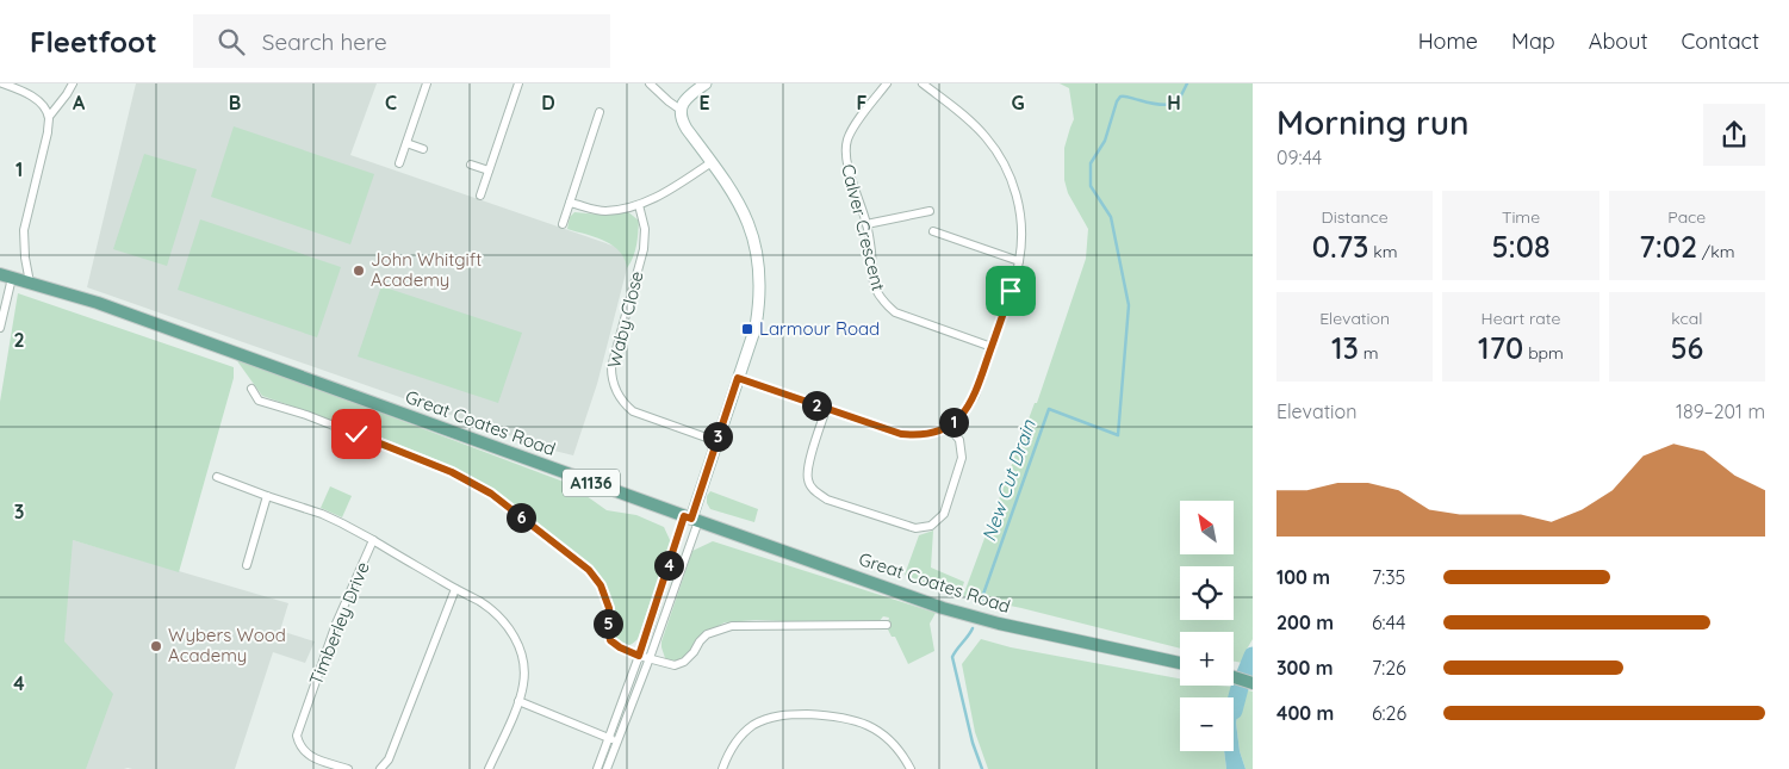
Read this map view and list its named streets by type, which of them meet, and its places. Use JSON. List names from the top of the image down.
{
  "streets": {
    "main road": ["Great Coates Road", "A1136"],
    "street": ["Calver Crescent", "Waby Close", "Timberley Drive"]
  },
  "water": ["New Cut Drain"],
  "places": {
    "other": ["John Whitgift Academy", "Wybers Wood Academy"],
    "transit": ["Larmour Road"]
  },
  "north": "top left",
  "page": {
    "header": "Fleetfoot",
    "search": "Search here",
    "nav": [
      "Home",
      "Map",
      "About",
      "Contact"
    ],
    "heading": ["Morning run", "09:44"],
    "stats": [
      ["Distance", "0.73 km"],
      ["Time", "5:08"],
      ["Pace", "7:02 /km"],
      ["Elevation", "13 m"],
      ["Heart rate", "170 bpm"],
      ["kcal", "56"]
    ],
    "chart": ["Elevation", "189–201 m"],
    "pins": [
      "2",
      "1",
      "3",
      "6",
      "4",
      "5"
    ],
    "map_buttons": ["+", "−"],
    "list": [
      {
        "name": "100 m",
        "note": "7:35"
      },
      {
        "name": "200 m",
        "note": "6:44"
      },
      {
        "name": "300 m",
        "note": "7:26"
      },
      {
        "name": "400 m",
        "note": "6:26"
      }
    ]
  },
  "grid": {
    "columns": [
      "A",
      "B",
      "C",
      "D",
      "E",
      "F",
      "G",
      "H"
    ],
    "rows": [
      "1",
      "2",
      "3",
      "4"
    ]
  }
}
